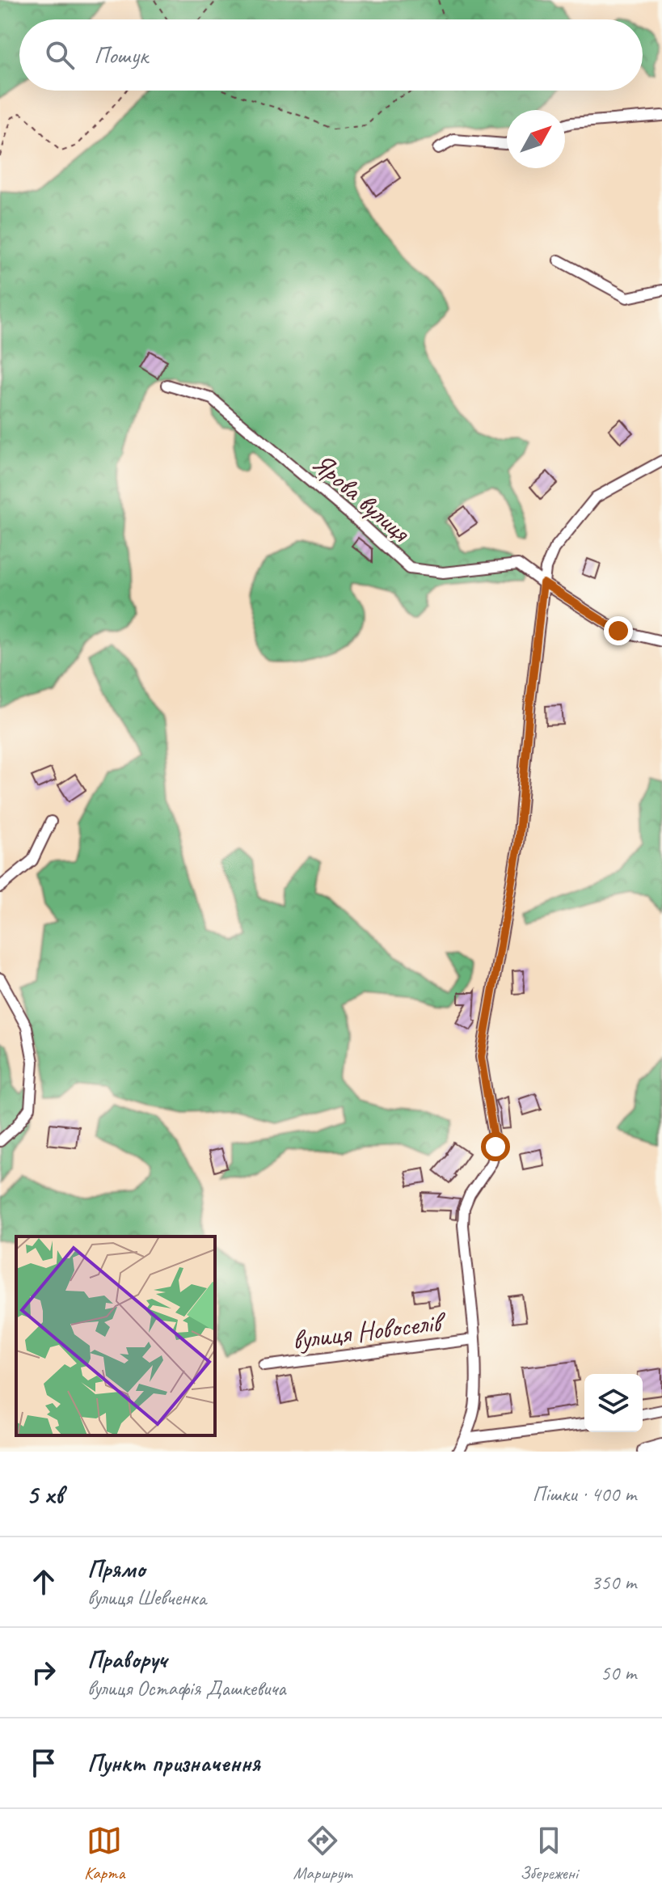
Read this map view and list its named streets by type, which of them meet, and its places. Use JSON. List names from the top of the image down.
{
  "streets": {
    "street": ["Ярова вулиця", "вулиця Новоселів"]
  },
  "north": "top right",
  "page": {
    "search": "Пошук",
    "heading": ["5 хв", "Пішки · 400 m"],
    "list": [
      ["Прямо", "вулиця Шевченка", "350 m"],
      ["Праворуч", "вулиця Остафія Дашкевича", "50 m"],
      "Пункт призначення"
    ],
    "nav": ["Карта", "Маршрут", "Збережені"]
  }
}
